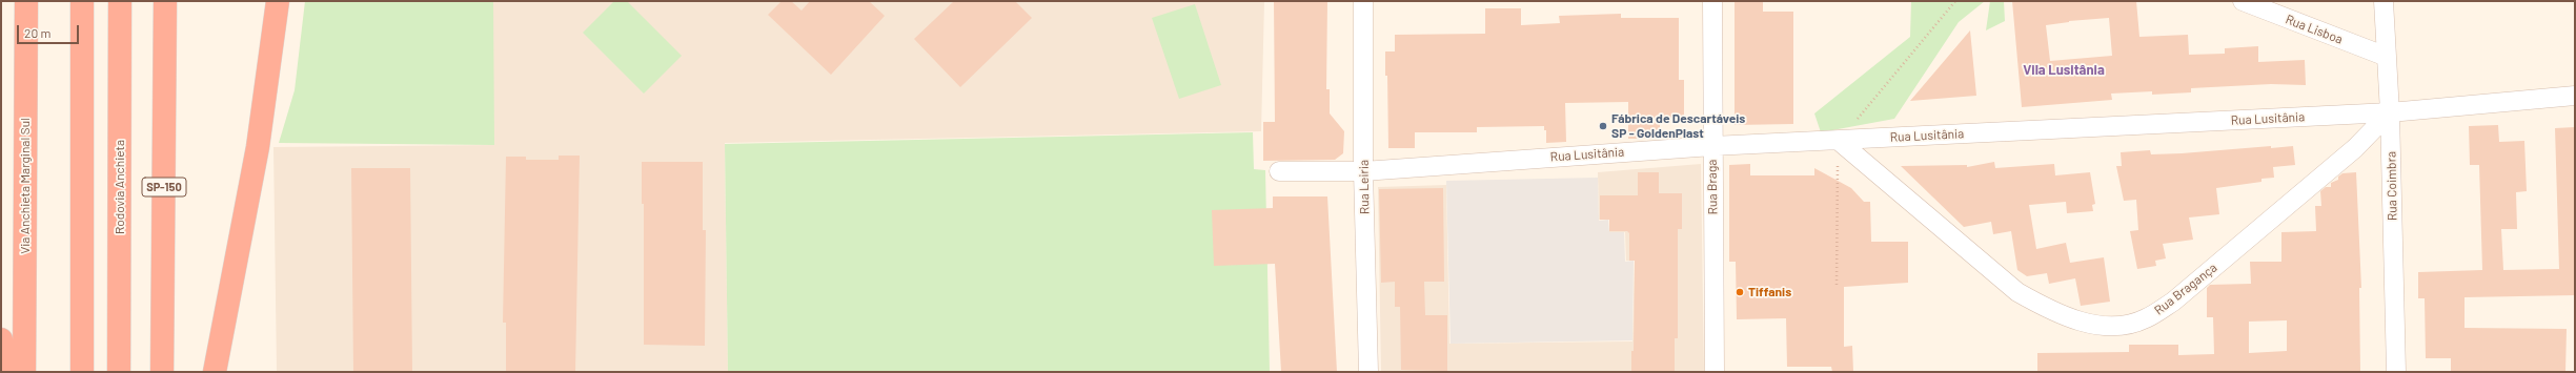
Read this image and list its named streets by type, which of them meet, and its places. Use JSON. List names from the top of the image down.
{
  "streets": {
    "highway": ["Via Anchieta Marginal Sul", "Rodovia Anchieta", "SP-150"],
    "street": [
      "Rua Lisboa",
      "Rua Lusitânia",
      "Rua Coimbra",
      "Rua Leiria",
      "Rua Braga",
      "Rua Bragança"
    ]
  },
  "crossings": [
    ["Rua Lisboa", "Rua Coimbra"],
    ["Rua Lusitânia", "Rua Coimbra"],
    ["Rua Lusitânia", "Rua Leiria"],
    ["Rua Lusitânia", "Rua Braga"],
    ["Rua Lusitânia", "Rua Bragança"],
    ["Rua Coimbra", "Rua Bragança"]
  ],
  "districts": ["Vila Lusitânia"],
  "places": ["Fábrica de Descartáveis SP - GoldenPlast", "Tiffanis"],
  "scale_bar": "20 m"
}
